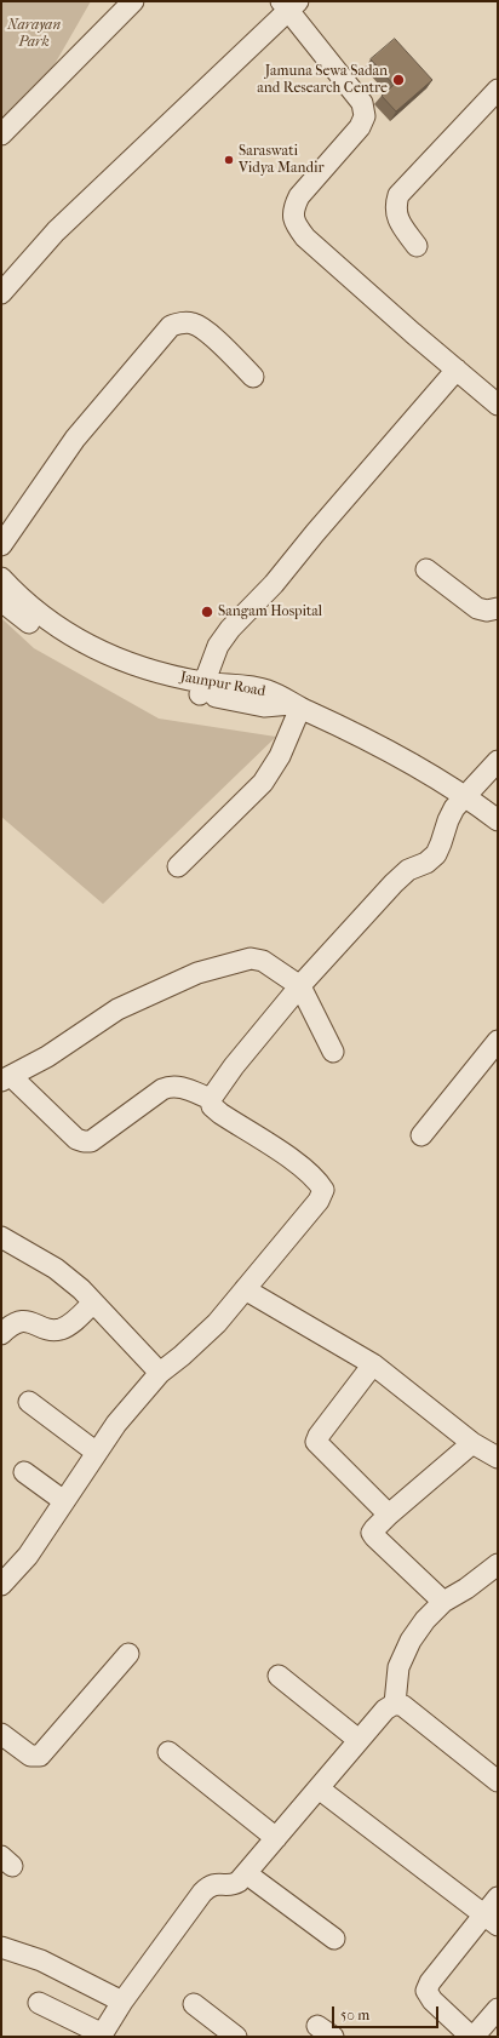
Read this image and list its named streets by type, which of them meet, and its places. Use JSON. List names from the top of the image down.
{
  "streets": {
    "street": ["Jaunpur Road"]
  },
  "parks": ["Narayan Park"],
  "places": ["Jamuna Sewa Sadan and Research Centre", "Saraswati Vidya Mandir", "Sangam Hospital"],
  "scale_bar": "50 m"
}
